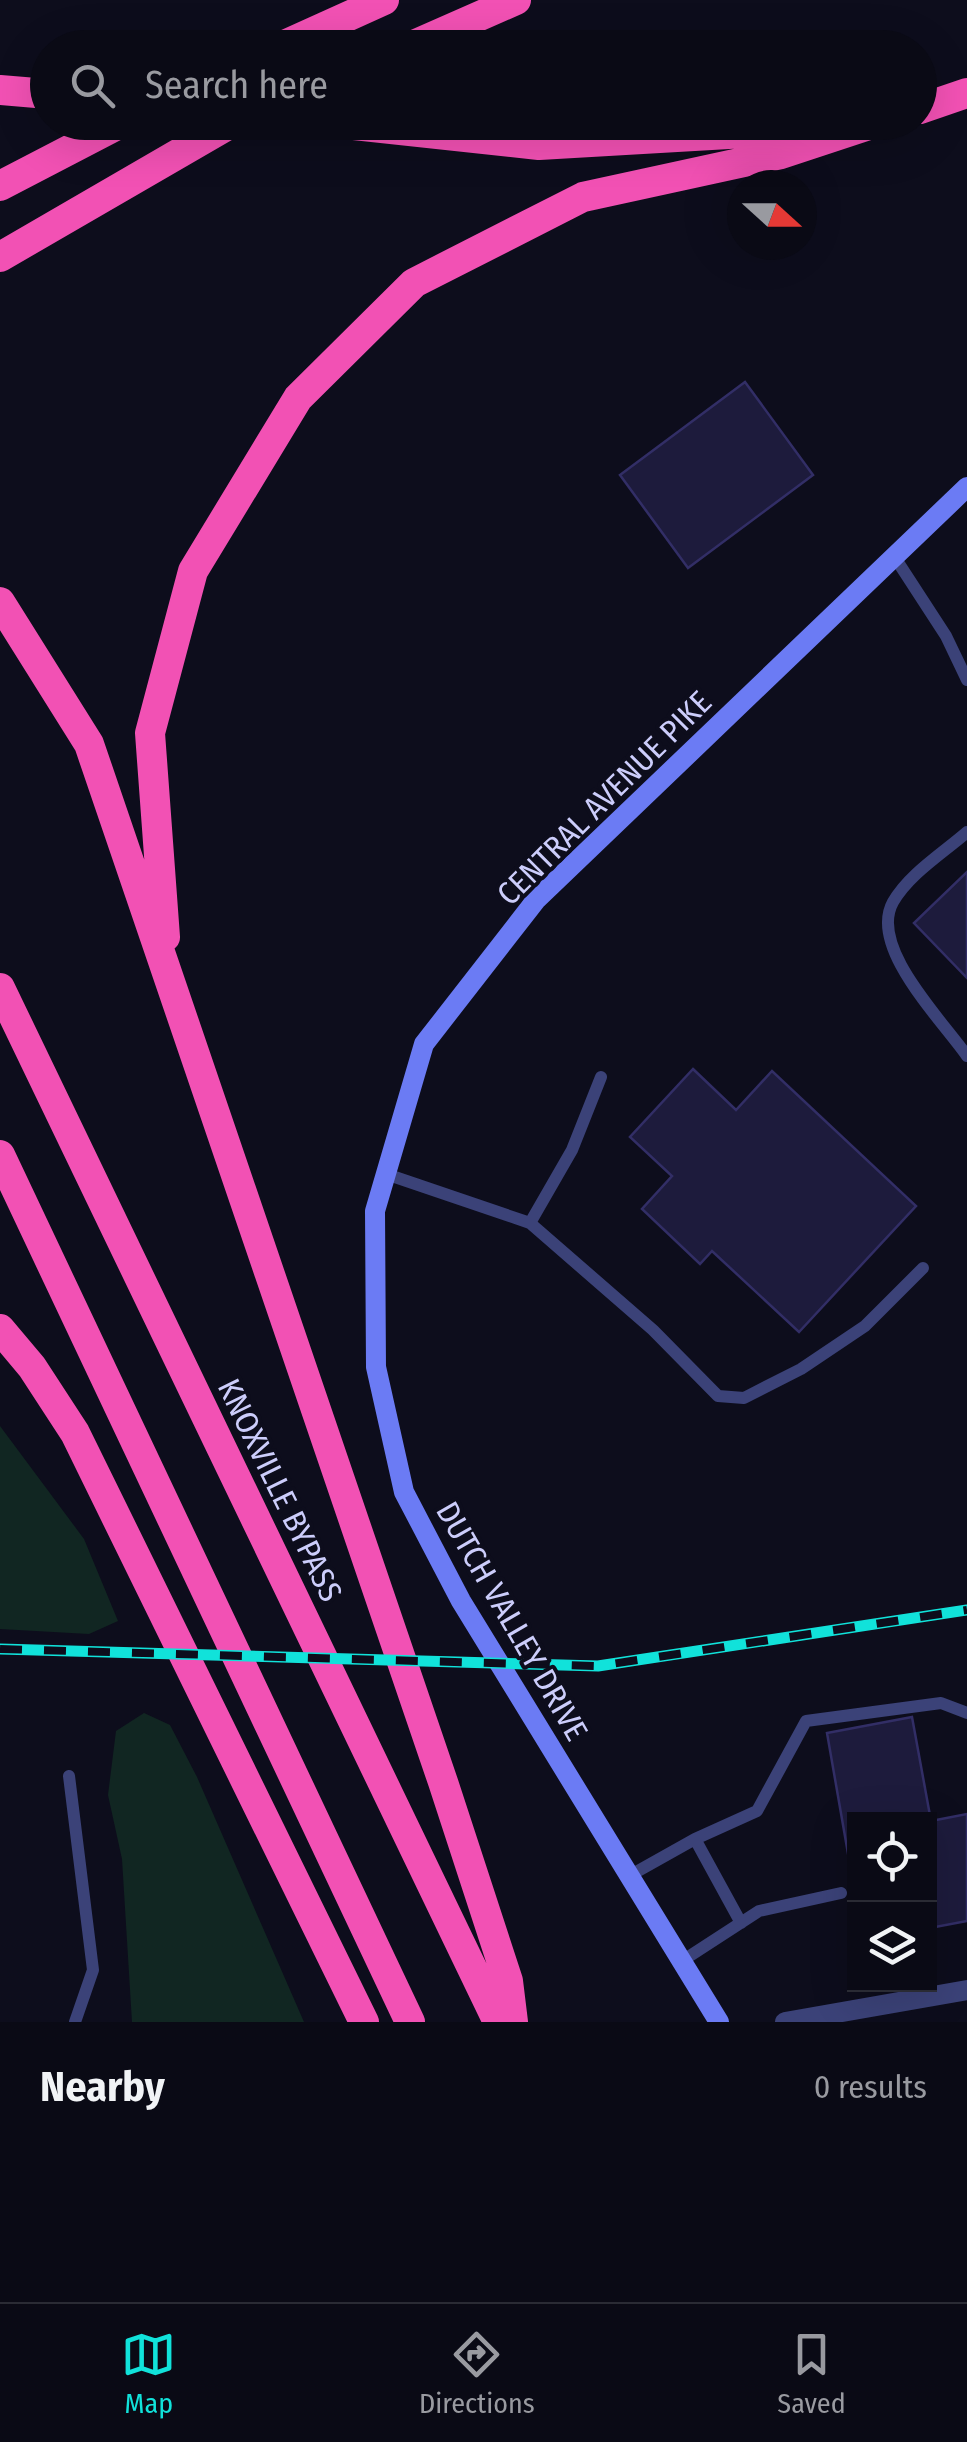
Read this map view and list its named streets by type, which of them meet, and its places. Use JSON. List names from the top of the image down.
{
  "streets": {
    "highway": ["KNOXVILLE BYPASS"],
    "main road": ["CENTRAL AVENUE PIKE", "DUTCH VALLEY DRIVE"]
  },
  "crossings": [
    ["CENTRAL AVENUE PIKE", "DUTCH VALLEY DRIVE"]
  ],
  "north": "right",
  "page": {
    "search": "Search here",
    "heading": ["Nearby", "0 results"],
    "nav": ["Map", "Directions", "Saved"]
  }
}
